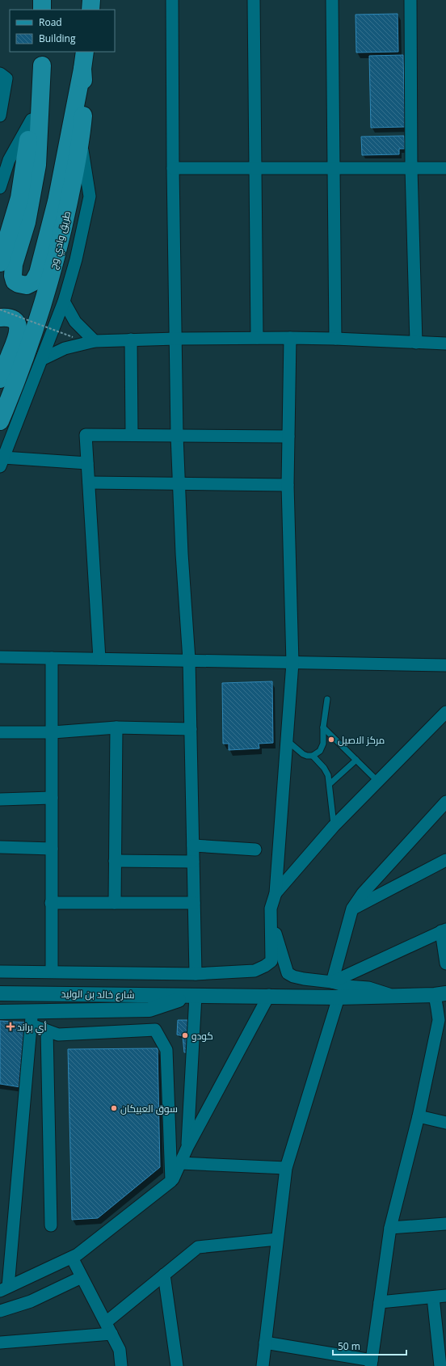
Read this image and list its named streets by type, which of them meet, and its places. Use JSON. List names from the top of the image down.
{
  "streets": {
    "main road": ["طريق وادي وج"],
    "street": ["شارع خالد بن الوليد"]
  },
  "places": {
    "other": ["مركز الاصيل", "كودو", "سوق العبيكان"],
    "health": ["أي براند"]
  },
  "legend": ["Road", "Building"],
  "scale_bar": "50 m"
}
